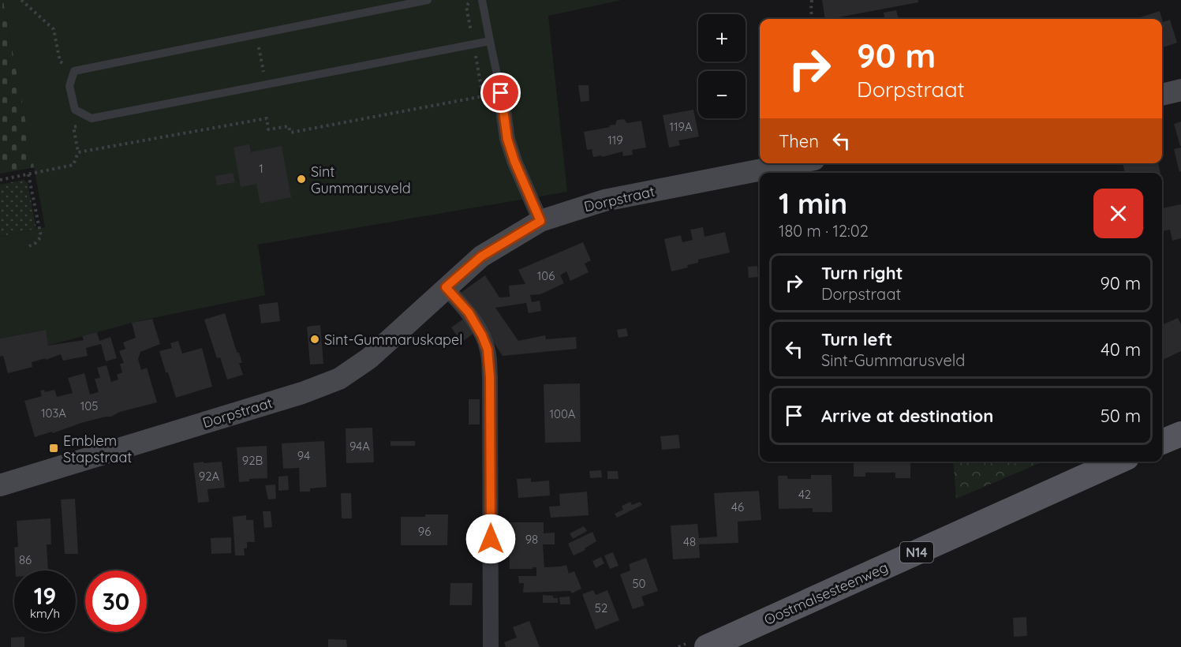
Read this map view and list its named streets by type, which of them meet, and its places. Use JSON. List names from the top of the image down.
{
  "streets": {
    "main road": ["N14", "Oostmalsesteenweg"],
    "street": ["Dorpstraat"]
  },
  "places": {
    "other": ["Sint Gummarusveld", "Sint-Gummaruskapel"],
    "transit": ["Emblem Stapstraat"]
  },
  "house_numbers": [
    "119A",
    "119",
    "1",
    "106",
    "105",
    "103A",
    "100A",
    "94A",
    "94",
    "92B",
    "92A",
    "42",
    "46",
    "96",
    "98",
    "48",
    "86",
    "50",
    "52"
  ],
  "page": {
    "map_buttons": ["+", "−"],
    "turn": ["90 m", "Dorpstraat"],
    "then": "Then",
    "heading": ["1 min", "180 m · 12:02"],
    "list": [
      {
        "name": "Turn right",
        "note": "Dorpstraat",
        "value": "90 m"
      },
      {
        "name": "Turn left",
        "note": "Sint-Gummarusveld",
        "value": "40 m"
      },
      {
        "name": "Arrive at destination",
        "value": "50 m"
      }
    ],
    "speed": "19 km/h",
    "limit": "30"
  }
}
